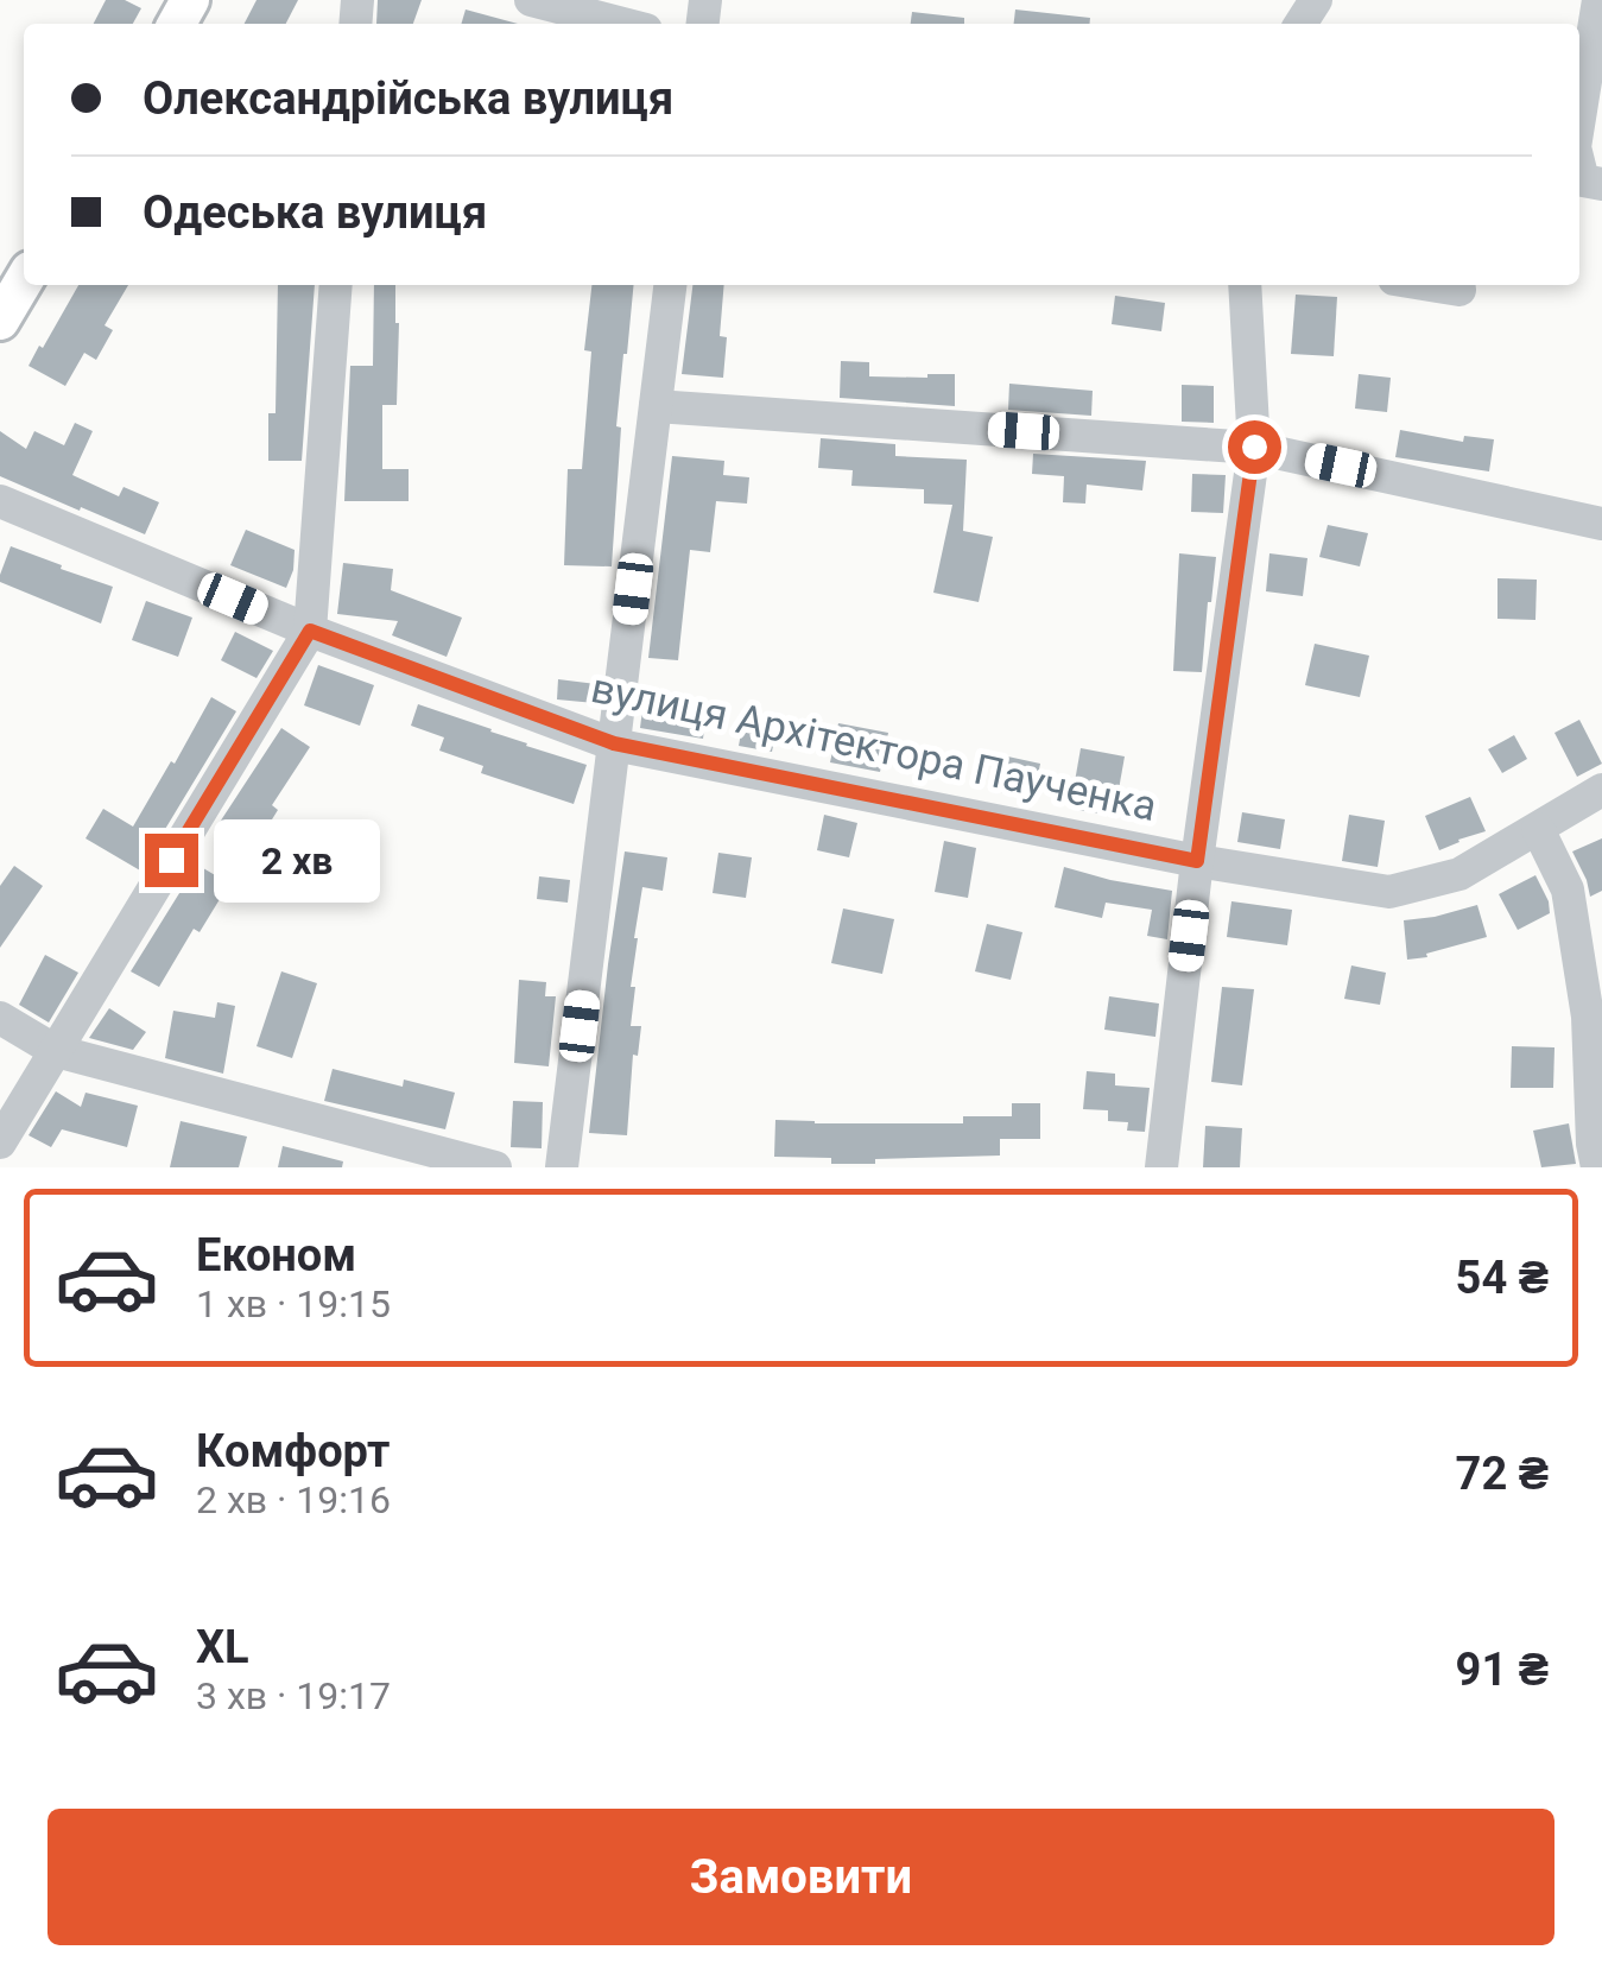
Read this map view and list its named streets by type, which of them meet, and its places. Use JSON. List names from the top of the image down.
{
  "streets": {
    "street": ["вулиця Архітектора Паученка"]
  },
  "page": {
    "banner": ["Олександрійська вулиця", "Одеська вулиця"],
    "bubble": "2 хв",
    "list": [
      {
        "name": "Економ",
        "note": "1 хв · 19:15",
        "value": "54 ₴"
      },
      {
        "name": "Комфорт",
        "note": "2 хв · 19:16",
        "value": "72 ₴"
      },
      {
        "name": "XL",
        "note": "3 хв · 19:17",
        "value": "91 ₴"
      }
    ],
    "buttons": "Замовити"
  }
}
